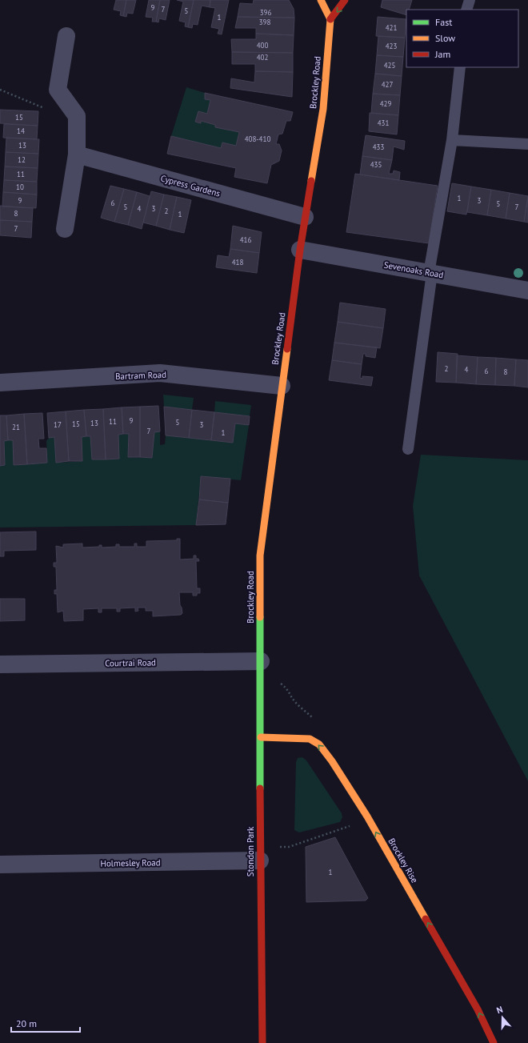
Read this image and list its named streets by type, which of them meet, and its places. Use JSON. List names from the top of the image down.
{
  "streets": {
    "main road": ["Brockley Road", "Stondon Park", "Brockley Rise"],
    "street": [
      "Cypress Gardens",
      "Sevenoaks Road",
      "Bartram Road",
      "Courtrai Road",
      "Holmesley Road"
    ]
  },
  "crossings": [
    ["Brockley Road", "Cypress Gardens"],
    ["Brockley Road", "Sevenoaks Road"],
    ["Brockley Road", "Bartram Road"],
    ["Brockley Road", "Courtrai Road"],
    ["Brockley Road", "Stondon Park"],
    ["Courtrai Road", "Stondon Park"],
    ["Stondon Park", "Brockley Rise"],
    ["Stondon Park", "Holmesley Road"]
  ],
  "one_way": ["Brockley Rise"],
  "house_numbers": [
    "9",
    "7",
    "5",
    "396",
    "1",
    "398",
    "421",
    "400",
    "423",
    "402",
    "425",
    "427",
    "429",
    "15",
    "431",
    "14",
    "408-410",
    "13",
    "433",
    "12",
    "435",
    "11",
    "10",
    "1",
    "9",
    "3",
    "6",
    "5",
    "5",
    "7",
    "4",
    "3",
    "2",
    "8",
    "1",
    "7",
    "416",
    "418",
    "2",
    "4",
    "6",
    "8",
    "9",
    "11",
    "5",
    "13",
    "15",
    "17",
    "3",
    "21",
    "7",
    "1",
    "1"
  ],
  "legend": ["Fast", "Slow", "Jam"],
  "scale_bar": "20 m",
  "north": "top"
}
